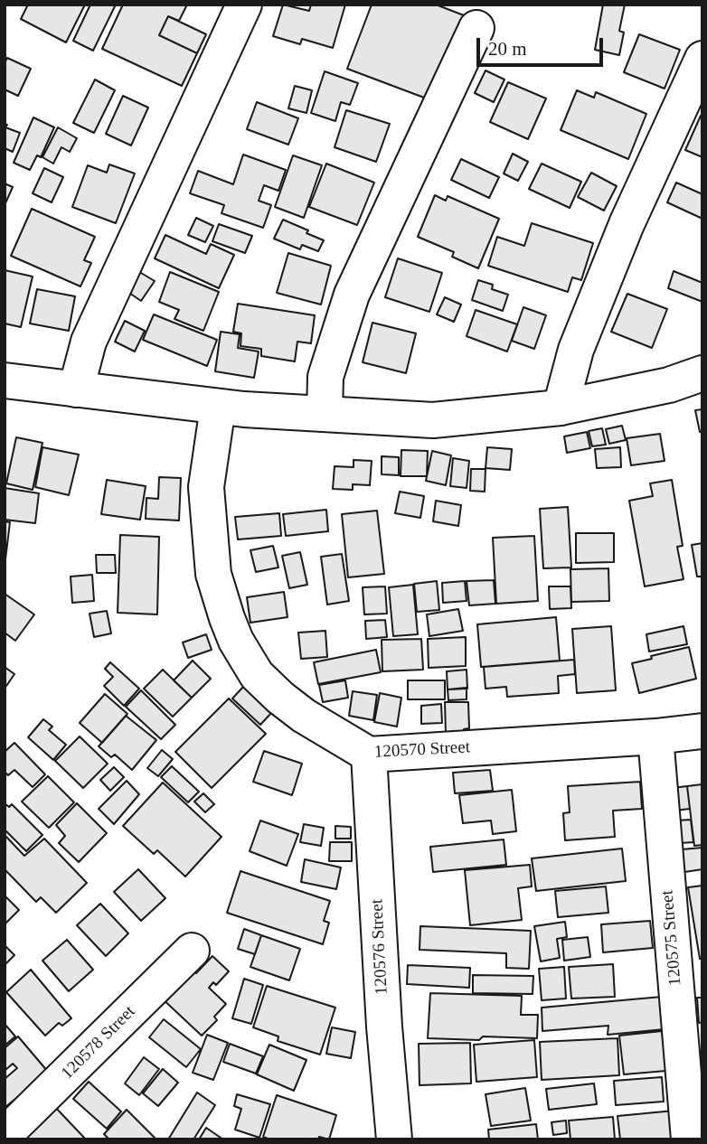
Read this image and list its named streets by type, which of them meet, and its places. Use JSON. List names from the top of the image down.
{
  "streets": {
    "street": [
      "120570 Street",
      "120575 Street",
      "120576 Street",
      "120578 Street"
    ]
  },
  "crossings": [
    ["120570 Street", "120575 Street"],
    ["120570 Street", "120576 Street"]
  ],
  "scale_bar": "20 m"
}
